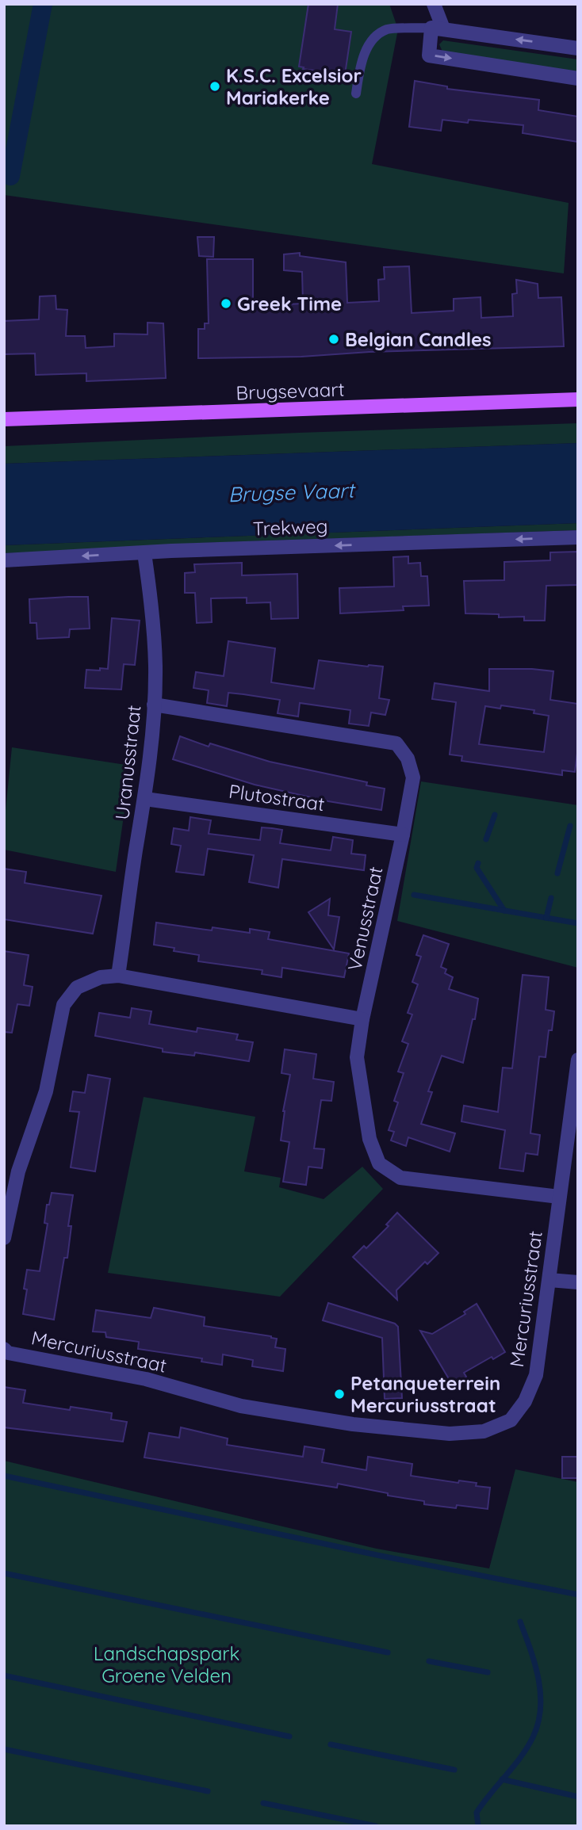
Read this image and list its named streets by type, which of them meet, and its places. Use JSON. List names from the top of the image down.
{
  "streets": {
    "main road": ["Brugsevaart"],
    "street": [
      "Trekweg",
      "Uranusstraat",
      "Plutostraat",
      "Venusstraat",
      "Mercuriusstraat"
    ]
  },
  "crossings": [
    ["Trekweg", "Uranusstraat"],
    ["Uranusstraat", "Plutostraat"],
    ["Uranusstraat", "Venusstraat"],
    ["Plutostraat", "Venusstraat"],
    ["Venusstraat", "Mercuriusstraat"]
  ],
  "one_way": ["Trekweg"],
  "water": ["Brugse Vaart"],
  "parks": ["Landschapspark Groene Velden"],
  "places": [
    "K.S.C. Excelsior Mariakerke",
    "Greek Time",
    "Belgian Candles",
    "Petanqueterrein Mercuriusstraat"
  ]
}
